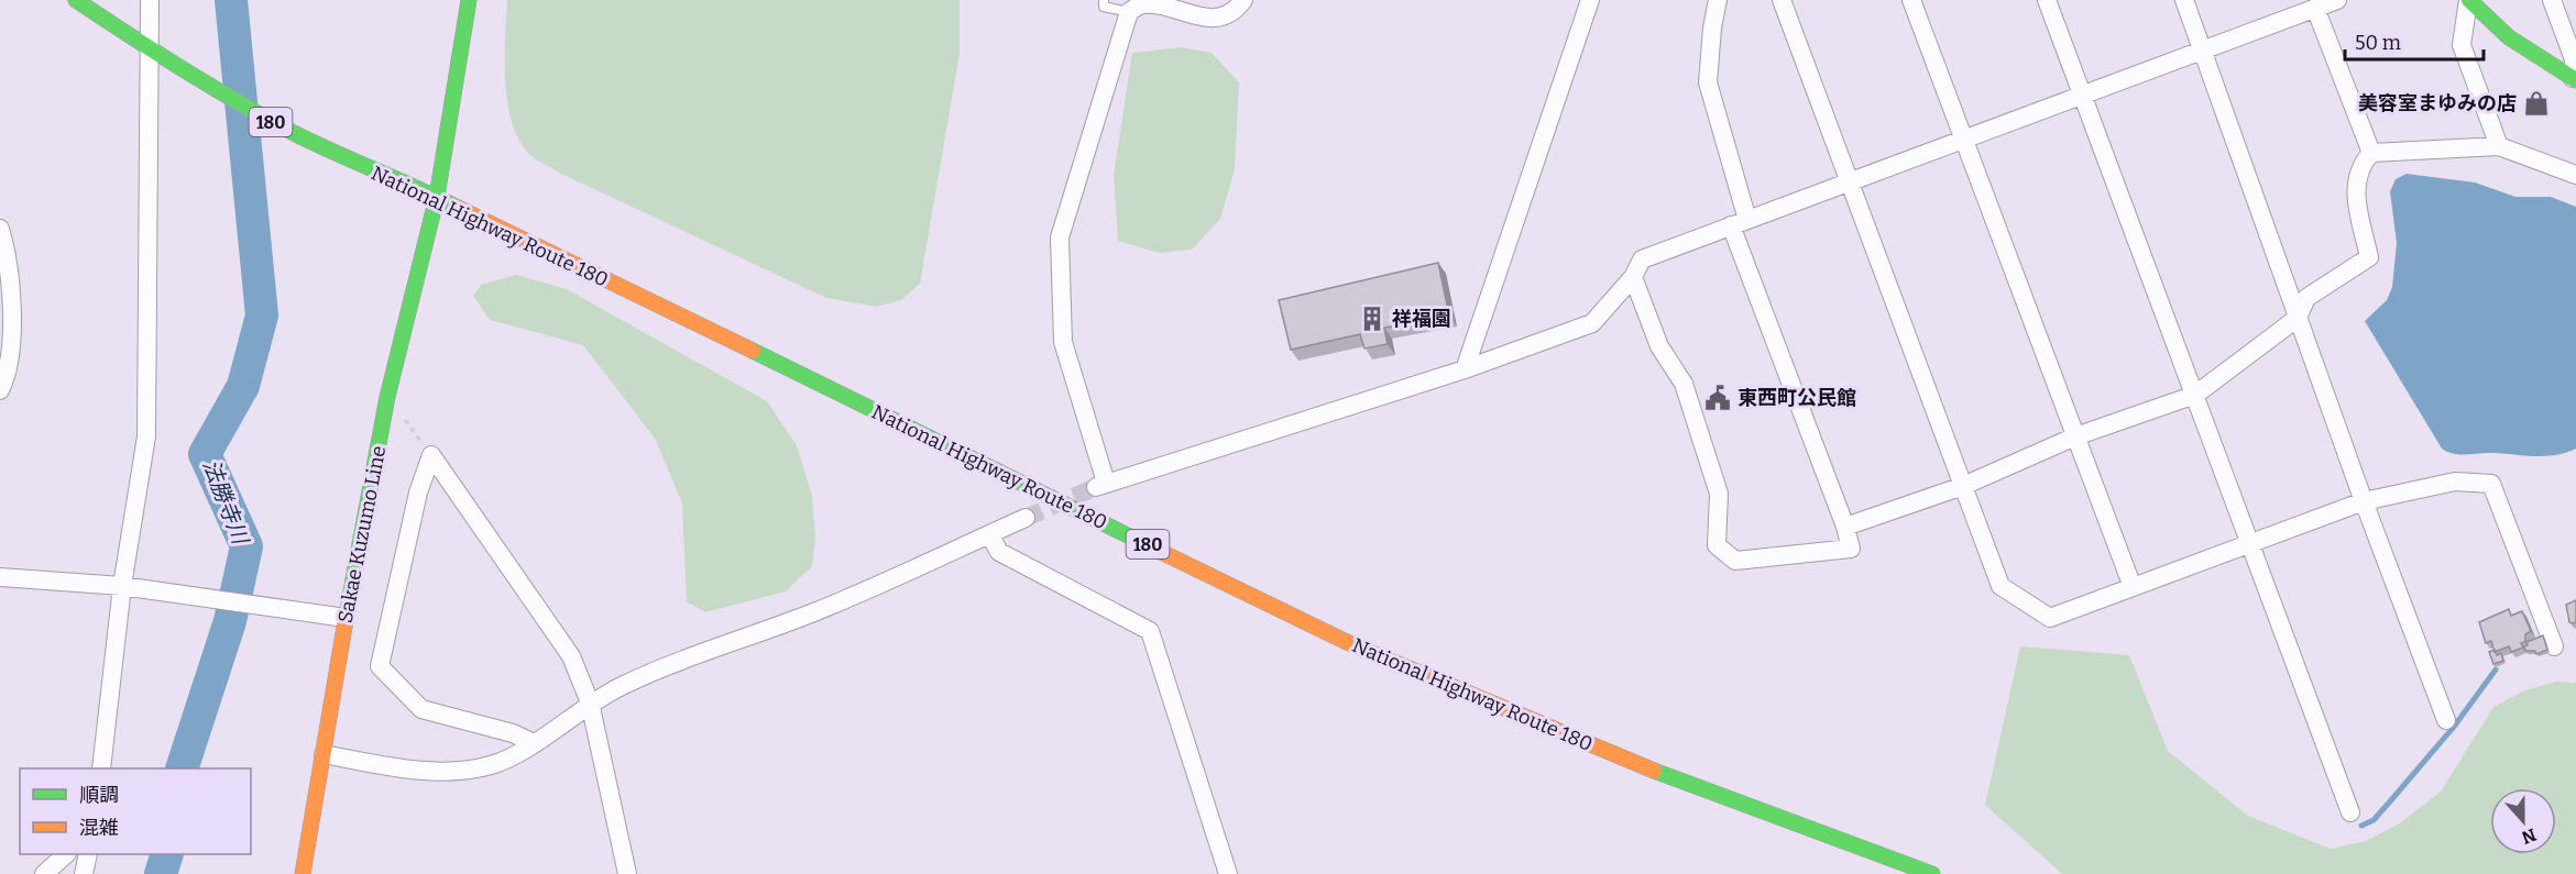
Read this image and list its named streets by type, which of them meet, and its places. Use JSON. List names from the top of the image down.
{
  "streets": {
    "main road": ["180", "National Highway Route 180", "Sakae Kuzumo Line"]
  },
  "crossings": [
    ["National Highway Route 180", "Sakae Kuzumo Line"]
  ],
  "water": ["法勝寺川"],
  "places": {
    "shop": ["美容室まゆみの店"],
    "building": ["祥福園"],
    "public building": ["東西町公民館"]
  },
  "legend": ["順調", "混雑"],
  "scale_bar": "50 m",
  "north": "bottom"
}
